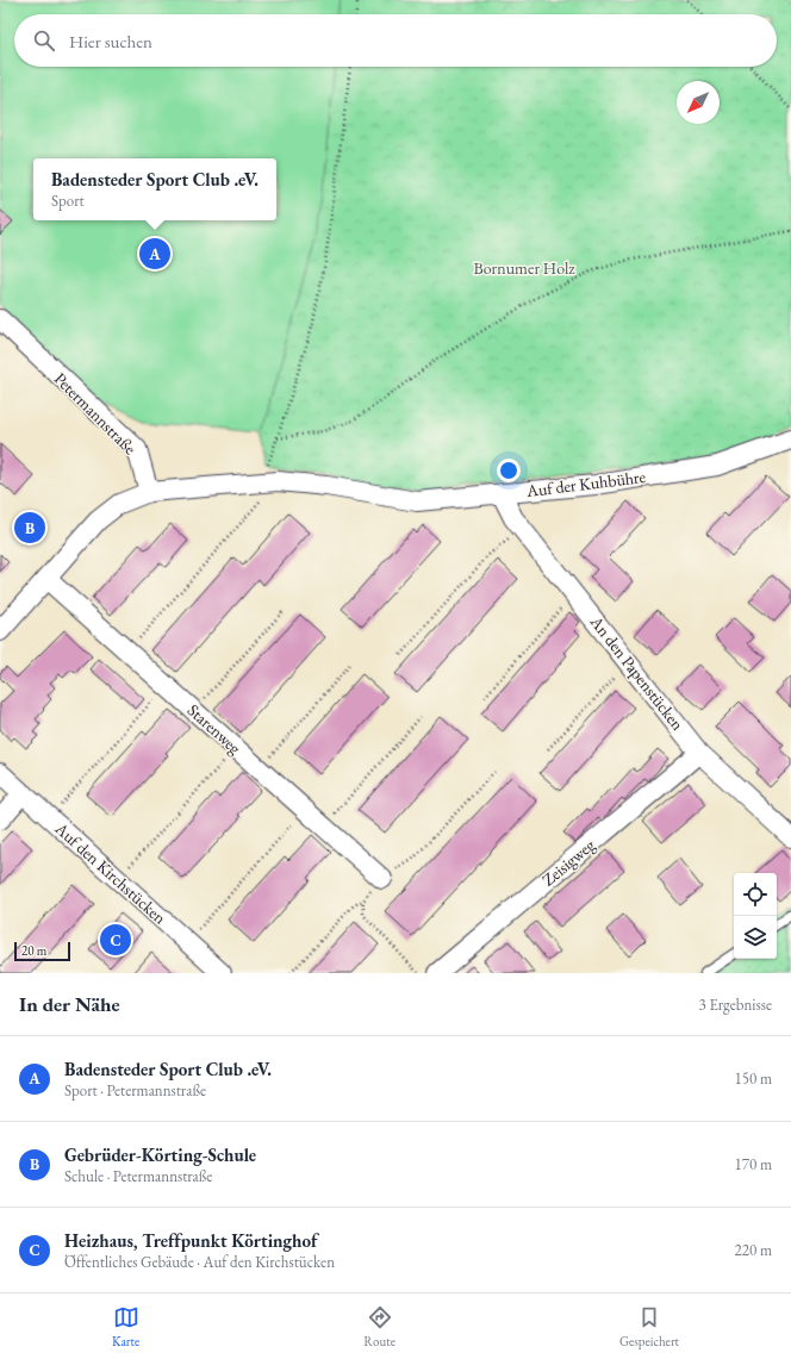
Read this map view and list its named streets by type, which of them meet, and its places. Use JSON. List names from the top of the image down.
{
  "streets": {
    "street": [
      "Petermannstraße",
      "Auf der Kuhbühre",
      "An den Papenstücken",
      "Starenweg",
      "Zeisigweg",
      "Auf den Kirchstücken"
    ]
  },
  "crossings": [
    ["Petermannstraße", "Auf der Kuhbühre"],
    ["Auf der Kuhbühre", "An den Papenstücken"],
    ["An den Papenstücken", "Zeisigweg"]
  ],
  "parks": ["Bornumer Holz"],
  "scale_bar": "20 m",
  "north": "bottom left",
  "page": {
    "search": "Hier suchen",
    "popup": ["Badensteder Sport Club .eV.", "Sport"],
    "pins": ["A", "B", "C"],
    "scale": "20 m",
    "heading": ["In der Nähe", "3 Ergebnisse"],
    "list": [
      {
        "mark": "A",
        "name": "Badensteder Sport Club .eV.",
        "note": "Sport · Petermannstraße",
        "value": "150 m"
      },
      {
        "mark": "B",
        "name": "Gebrüder-Körting-Schule",
        "note": "Schule · Petermannstraße",
        "value": "170 m"
      },
      {
        "mark": "C",
        "name": "Heizhaus, Treffpunkt Körtinghof",
        "note": "Öffentliches Gebäude · Auf den Kirchstücken",
        "value": "220 m"
      }
    ],
    "nav": ["Karte", "Route", "Gespeichert"]
  }
}
